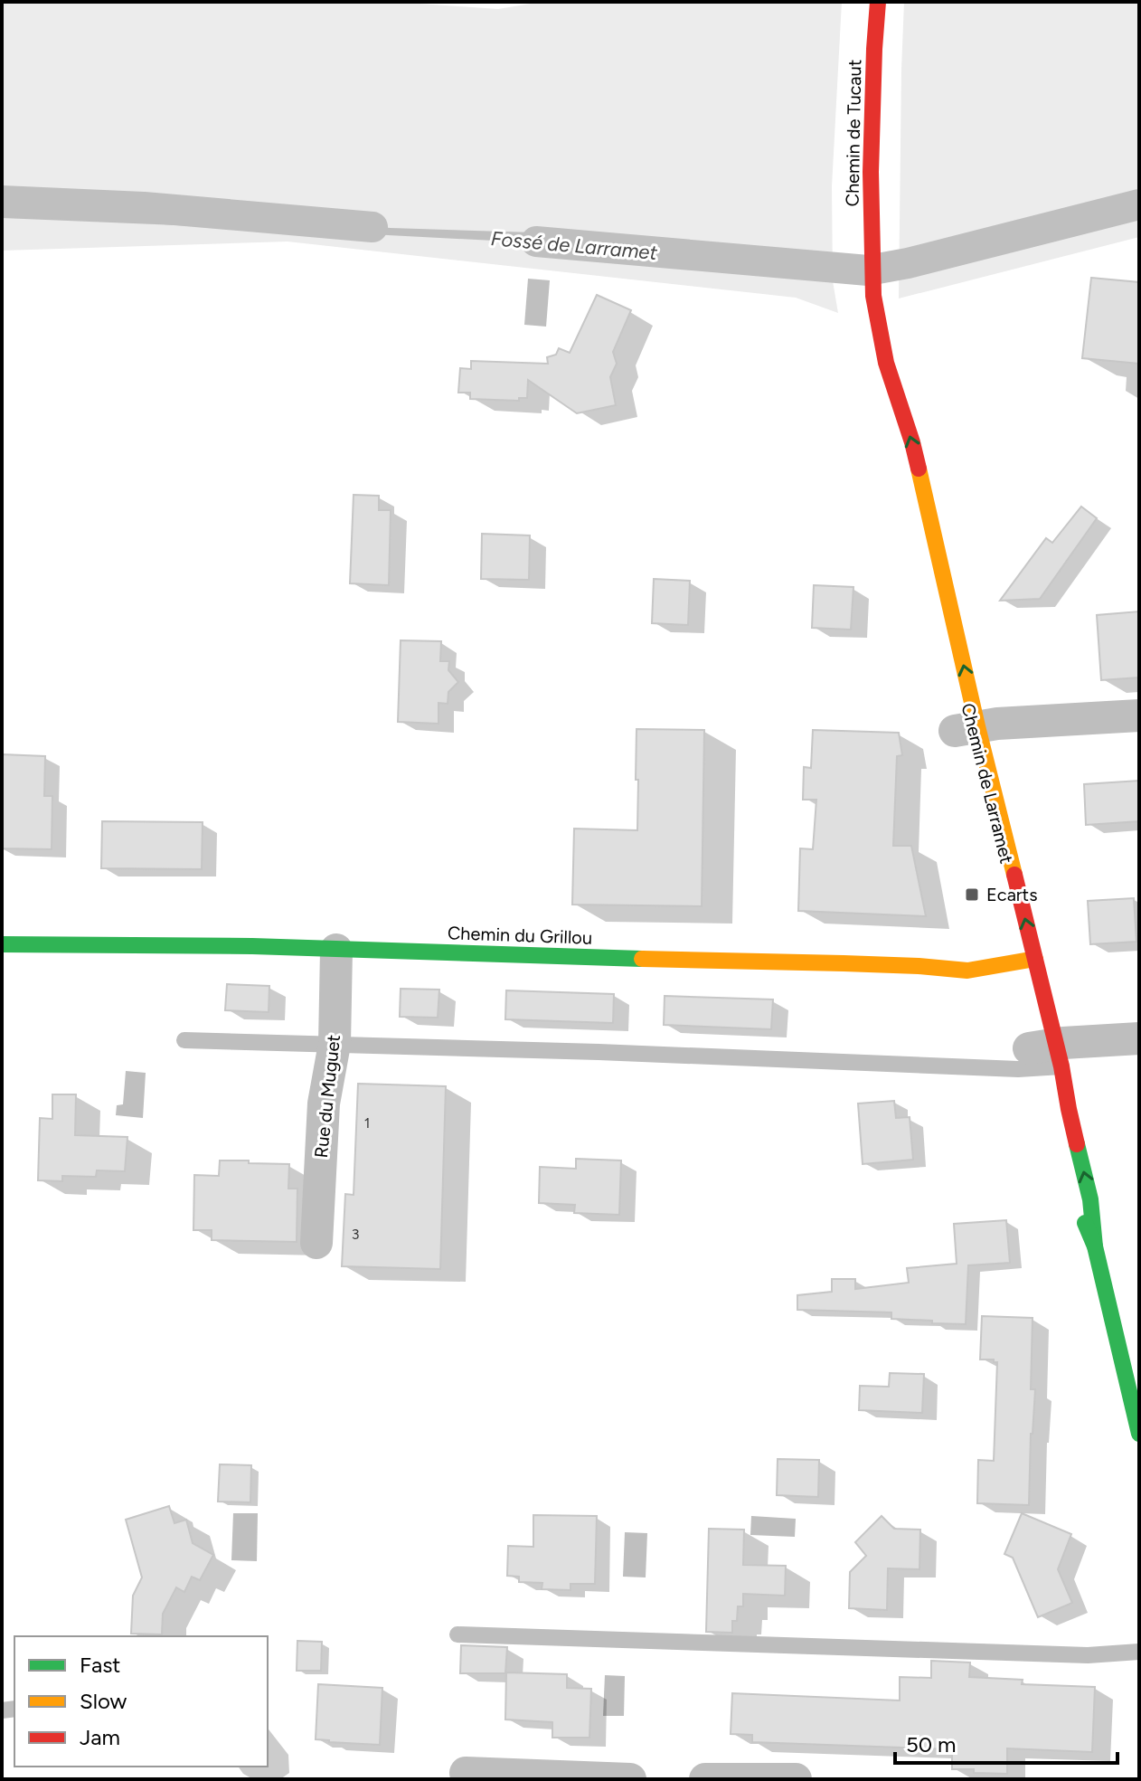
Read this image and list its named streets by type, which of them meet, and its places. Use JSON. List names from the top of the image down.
{
  "streets": {
    "main road": ["Chemin de Tucaut", "Chemin de Larramet", "Chemin du Grillou"],
    "street": ["Rue du Muguet"]
  },
  "crossings": [
    ["Chemin de Tucaut", "Chemin de Larramet"],
    ["Chemin de Larramet", "Chemin du Grillou"],
    ["Chemin du Grillou", "Rue du Muguet"]
  ],
  "one_way": ["Chemin de Larramet"],
  "water": ["Fossé de Larramet"],
  "places": {
    "transit": ["Ecarts"]
  },
  "house_numbers": ["1", "3"],
  "legend": ["Fast", "Slow", "Jam"],
  "scale_bar": "50 m"
}
